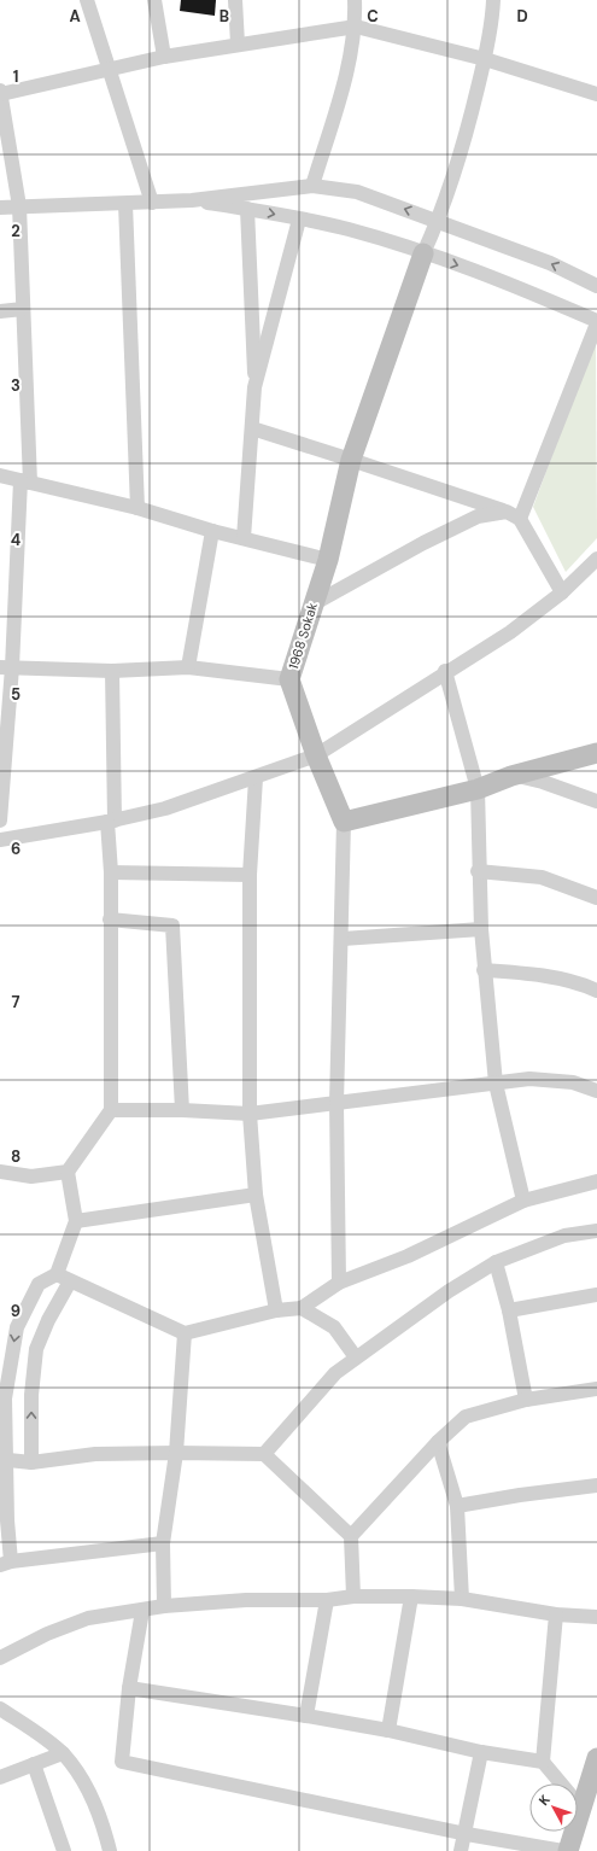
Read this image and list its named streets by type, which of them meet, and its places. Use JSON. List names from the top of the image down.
{
  "streets": {
    "street": ["1968 Sokak"]
  },
  "north": "top left",
  "grid": {
    "columns": [
      "A",
      "B",
      "C",
      "D"
    ],
    "rows": [
      "1",
      "2",
      "3",
      "4",
      "5",
      "6",
      "7",
      "8",
      "9"
    ]
  }
}
